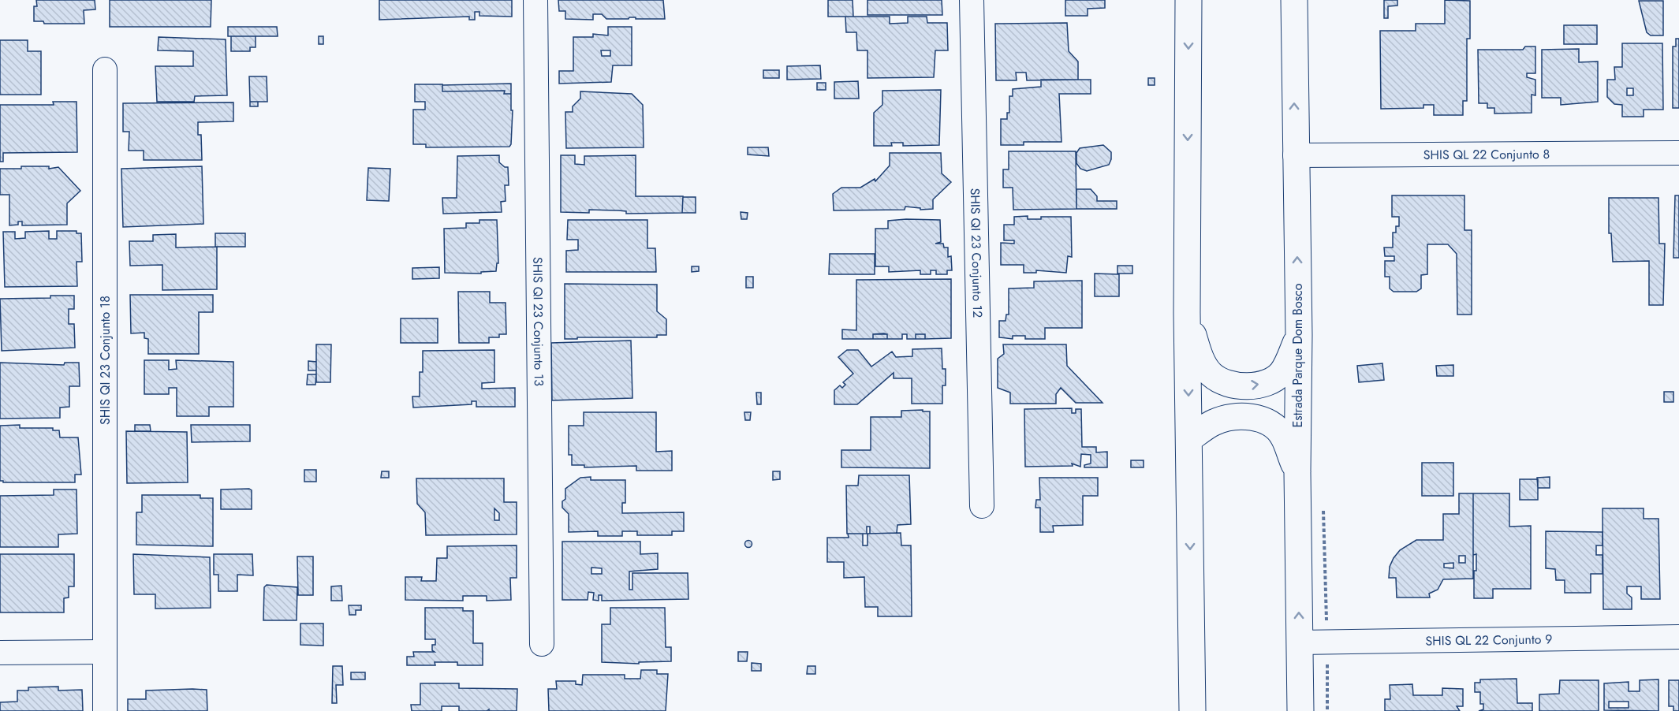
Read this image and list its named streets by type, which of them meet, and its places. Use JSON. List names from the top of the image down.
{
  "streets": {
    "main road": ["Estrada Parque Dom Bosco"],
    "street": [
      "SHIS QL 22 Conjunto 8",
      "SHIS QI 23 Conjunto 12",
      "SHIS QI 23 Conjunto 13",
      "SHIS QI 23 Conjunto 18",
      "SHIS QL 22 Conjunto 9"
    ]
  },
  "crossings": [
    ["SHIS QL 22 Conjunto 8", "Estrada Parque Dom Bosco"],
    ["Estrada Parque Dom Bosco", "SHIS QL 22 Conjunto 9"]
  ]
}
